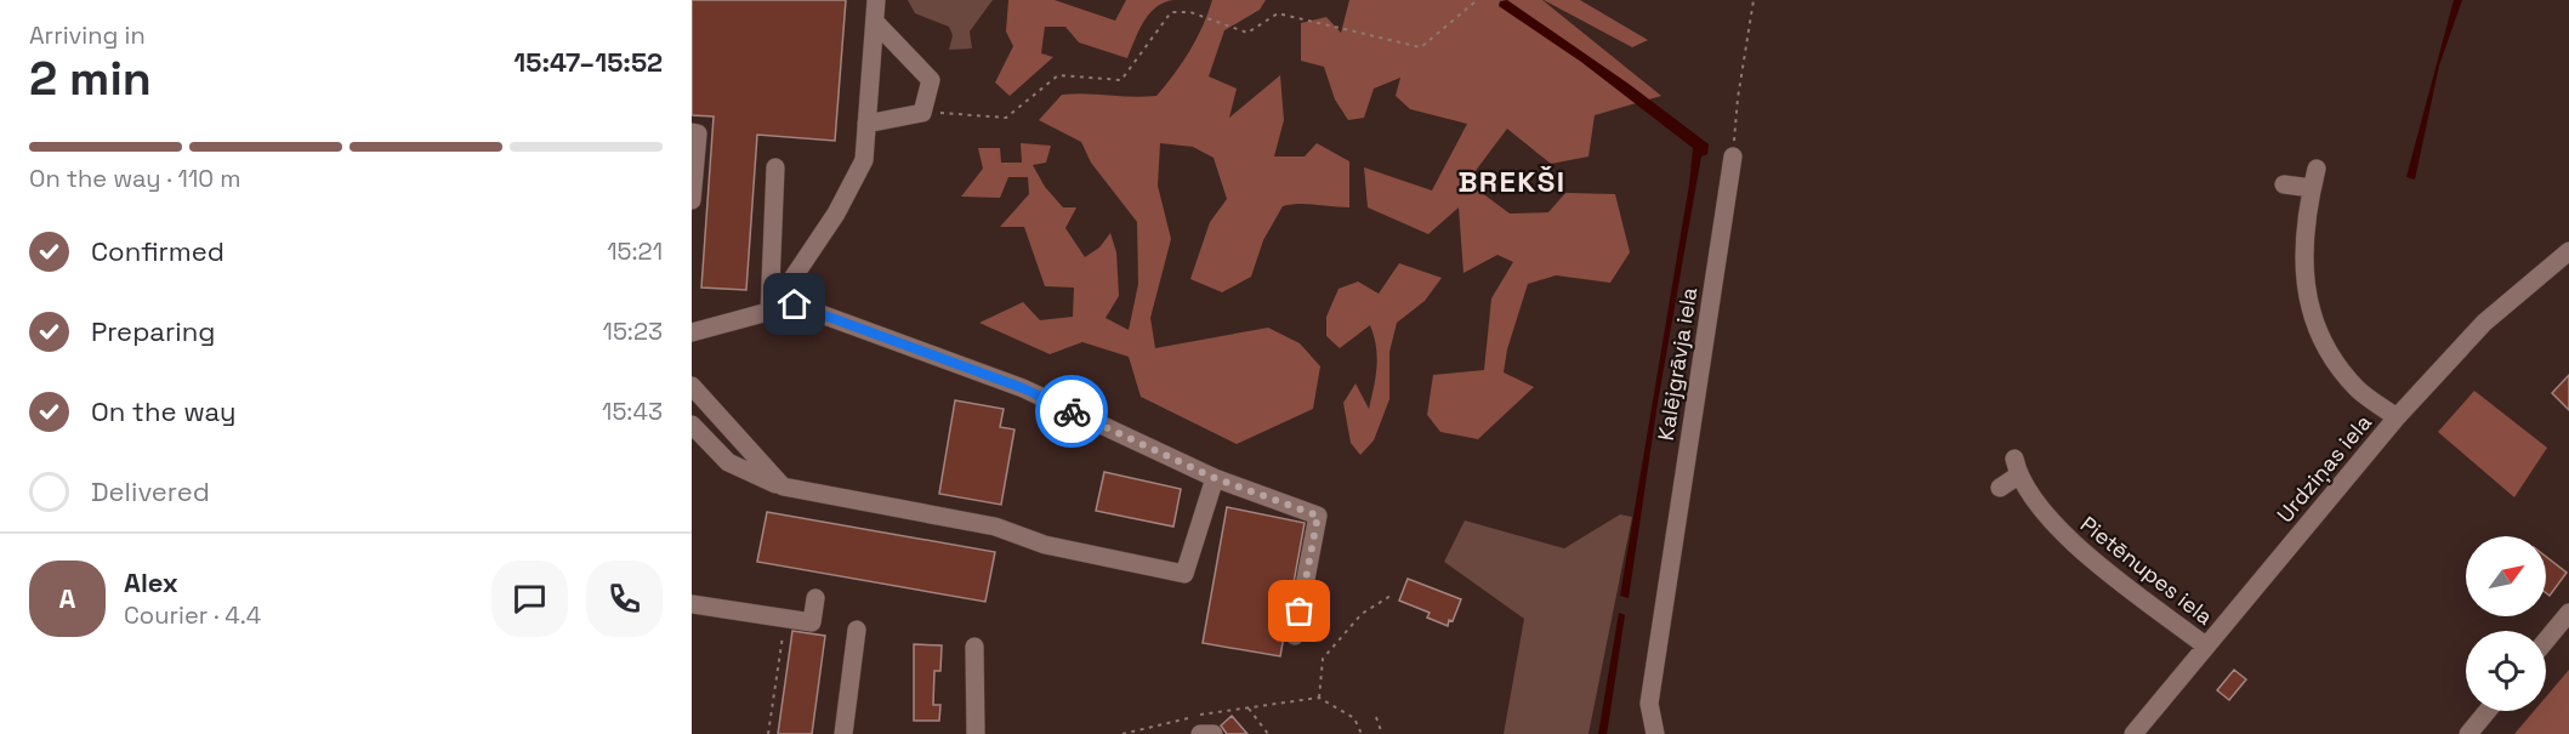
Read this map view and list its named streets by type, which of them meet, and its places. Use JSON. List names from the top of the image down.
{
  "streets": {
    "street": ["Kalējgrāvja iela", "Urdziņas iela", "Pietēnupes iela"]
  },
  "crossings": [
    ["Urdziņas iela", "Pietēnupes iela"]
  ],
  "districts": ["BREKŠI"],
  "north": "top right",
  "page": {
    "heading": ["2 min", "Arriving in", "15:47–15:52"],
    "panel": ["Alex", "Courier · 4.4"],
    "bar": "On the way · 110 m",
    "list": [
      ["Confirmed", "15:21"],
      ["Preparing", "15:23"],
      ["On the way", "15:43"],
      "Delivered"
    ],
    "round": "A"
  }
}
